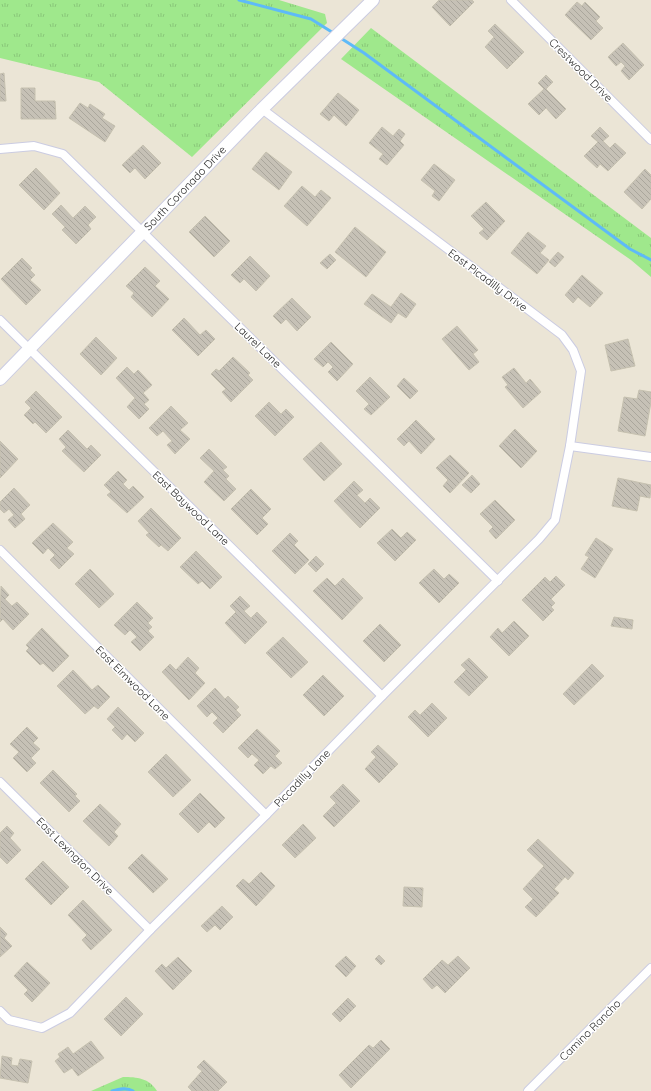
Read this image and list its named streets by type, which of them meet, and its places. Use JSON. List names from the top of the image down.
{
  "streets": {
    "street": [
      "Crestwood Drive",
      "South Coronado Drive",
      "East Picadilly Drive",
      "Laurel Lane",
      "East Baywood Lane",
      "East Elmwood Lane",
      "Piccadilly Lane",
      "East Lexington Drive",
      "Camino Rancho"
    ]
  },
  "crossings": [
    ["South Coronado Drive", "East Picadilly Drive"],
    ["South Coronado Drive", "Laurel Lane"],
    ["South Coronado Drive", "East Baywood Lane"],
    ["East Picadilly Drive", "Piccadilly Lane"],
    ["Laurel Lane", "Piccadilly Lane"],
    ["East Baywood Lane", "Piccadilly Lane"],
    ["East Elmwood Lane", "Piccadilly Lane"],
    ["Piccadilly Lane", "East Lexington Drive"]
  ]
}
